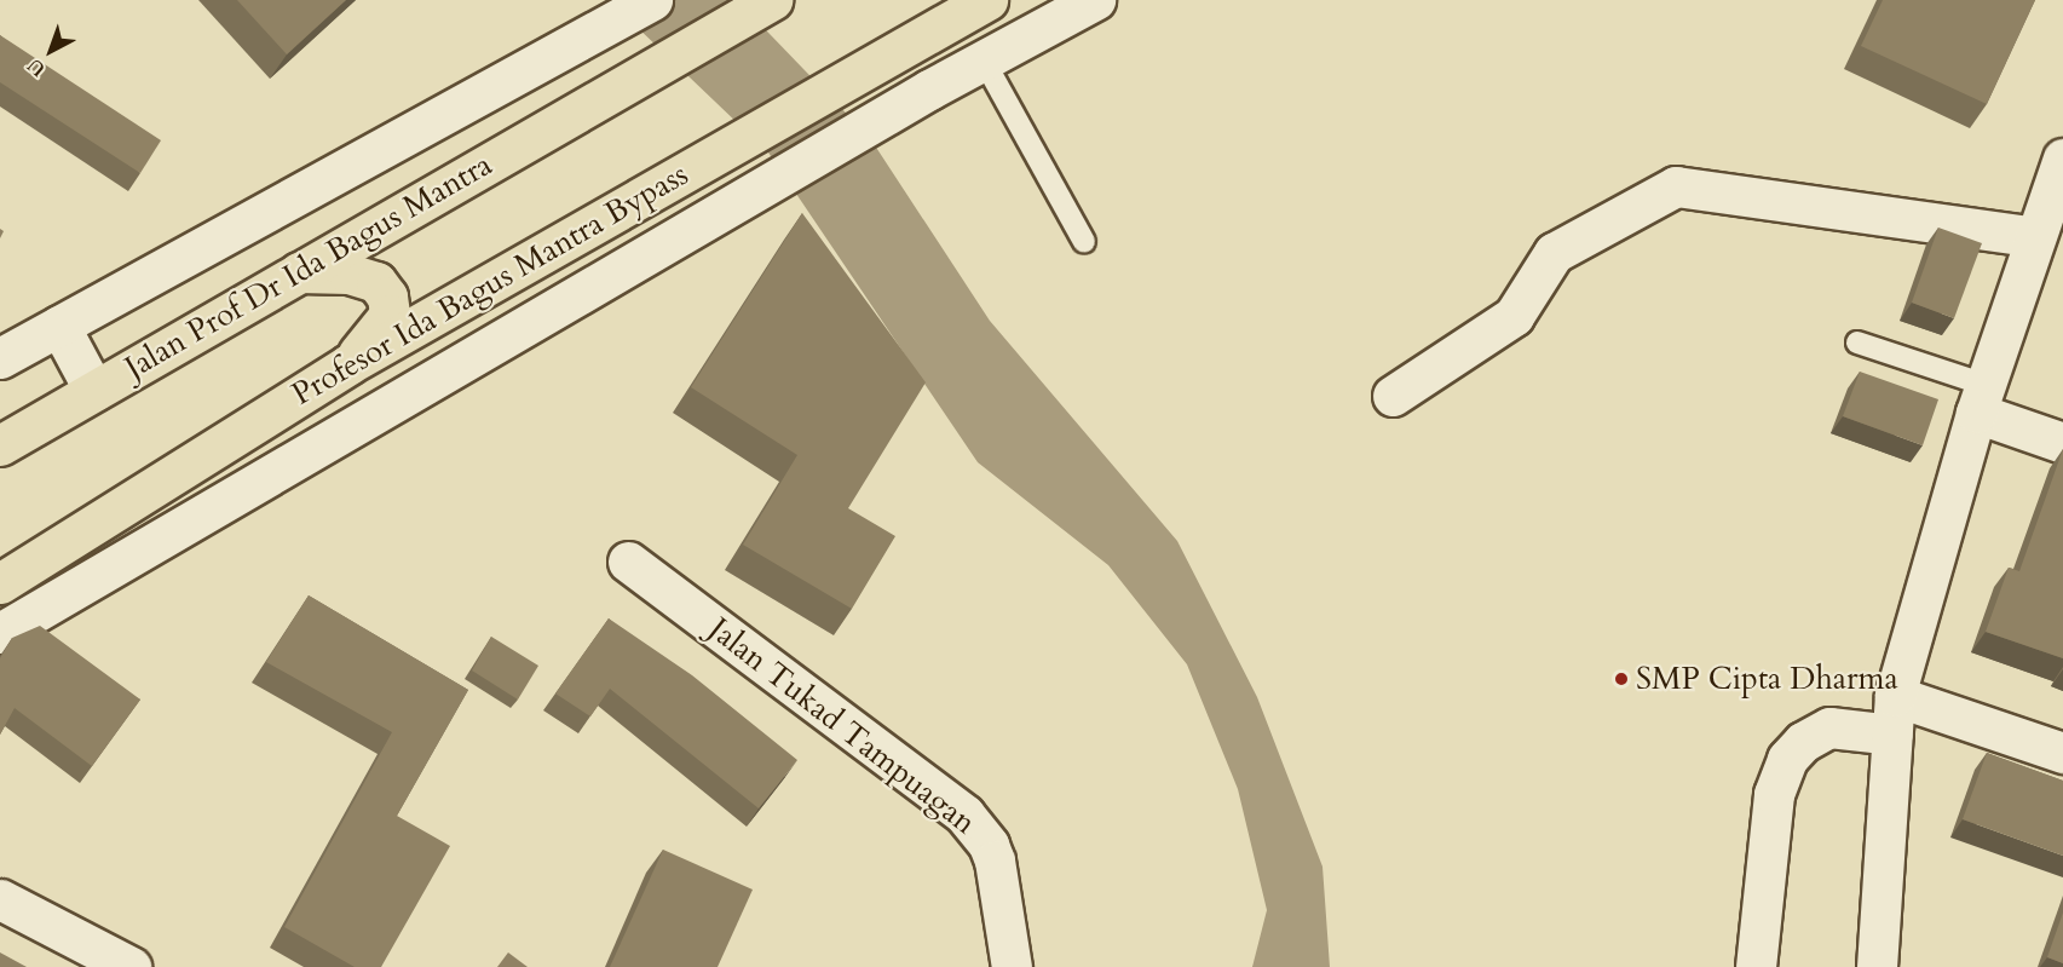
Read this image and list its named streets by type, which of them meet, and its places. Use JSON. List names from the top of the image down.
{
  "streets": {
    "highway": ["Jalan Prof Dr Ida Bagus Mantra", "Profesor Ida Bagus Mantra Bypass"],
    "street": ["Jalan Tukad Tampuagan"]
  },
  "places": ["SMP Cipta Dharma"],
  "north": "bottom left"
}
